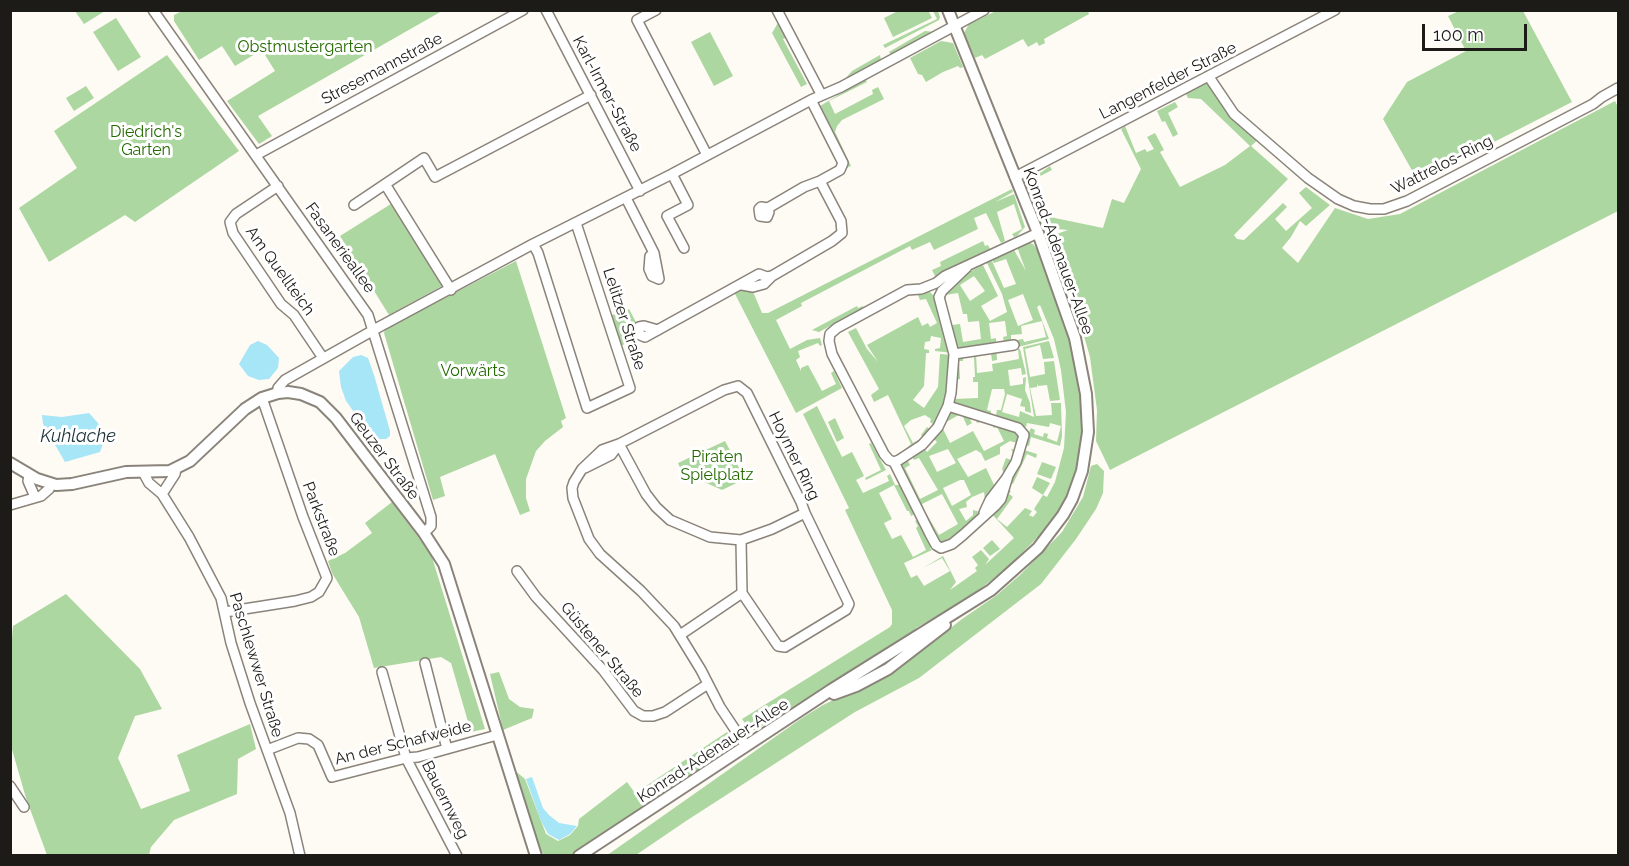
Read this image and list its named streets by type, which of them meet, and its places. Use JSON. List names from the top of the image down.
{
  "streets": {
    "main road": ["Konrad-Adenauer-Allee", "Geuzer Straße"],
    "street": [
      "Stresemannstraße",
      "Langenfelder Straße",
      "Karl-Irmer-Straße",
      "Wattrelos-Ring",
      "Fasanerieallee",
      "Am Quellteich",
      "Lelitzer Straße",
      "Hoymer Ring",
      "Parkstraße",
      "Güstener Straße",
      "Paschlewwer Straße",
      "An der Schafweide",
      "Bauernweg"
    ]
  },
  "crossings": [
    ["Stresemannstraße", "Fasanerieallee"],
    ["Langenfelder Straße", "Wattrelos-Ring"],
    ["Langenfelder Straße", "Konrad-Adenauer-Allee"],
    ["Fasanerieallee", "Am Quellteich"],
    ["Fasanerieallee", "Geuzer Straße"],
    ["Geuzer Straße", "Parkstraße"],
    ["Geuzer Straße", "Paschlewwer Straße"],
    ["Geuzer Straße", "An der Schafweide"],
    ["Parkstraße", "Paschlewwer Straße"],
    ["Paschlewwer Straße", "An der Schafweide"],
    ["An der Schafweide", "Bauernweg"]
  ],
  "water": ["Kuhlache"],
  "parks": [
    "Obstmustergarten",
    "Diedrich's Garten",
    "Vorwärts",
    "Piraten Spielplatz"
  ],
  "scale_bar": "100 m"
}
